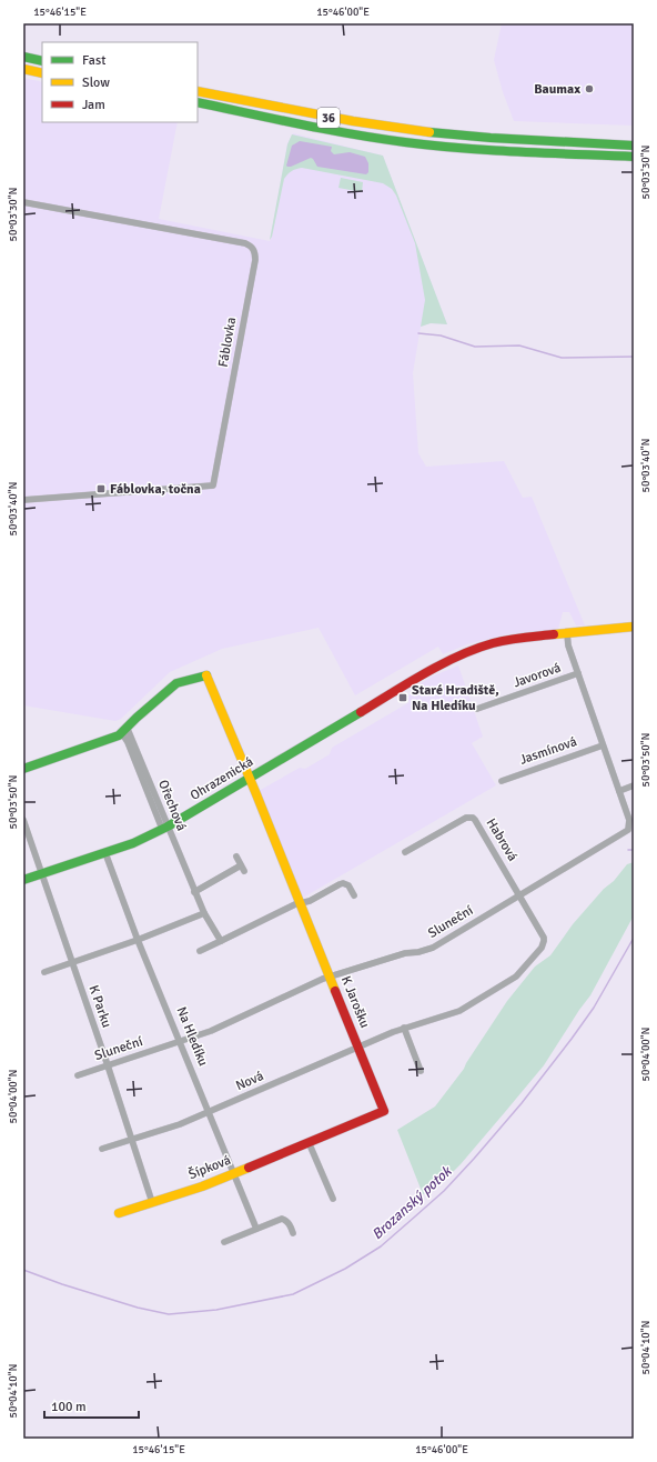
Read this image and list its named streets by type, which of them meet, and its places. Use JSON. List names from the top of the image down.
{
  "streets": {
    "street": [
      "36",
      "Fáblovka",
      "Javorová",
      "Jasmínová",
      "Ohrazenická",
      "Ořechová",
      "Habrová",
      "Sluneční",
      "K Jarošku",
      "K Parku",
      "Na Hledíku",
      "Nová",
      "Šípková"
    ]
  },
  "crossings": [
    ["Javorová", "Sluneční"],
    ["Jasmínová", "Sluneční"],
    ["Ohrazenická", "Ořechová"],
    ["Ohrazenická", "Sluneční"],
    ["Ohrazenická", "K Jarošku"],
    ["Ohrazenická", "K Parku"],
    ["Ohrazenická", "Na Hledíku"],
    ["Ořechová", "K Jarošku"],
    ["Habrová", "Sluneční"],
    ["Habrová", "Nová"],
    ["Sluneční", "K Jarošku"],
    ["Sluneční", "K Parku"],
    ["Sluneční", "Na Hledíku"],
    ["Sluneční", "Nová"],
    ["K Jarošku", "Nová"],
    ["K Jarošku", "Šípková"],
    ["K Parku", "Nová"],
    ["K Parku", "Šípková"],
    ["Na Hledíku", "Nová"],
    ["Na Hledíku", "Šípková"]
  ],
  "water": ["Brozanský potok"],
  "places": {
    "other": ["Baumax"],
    "transit": ["Fáblovka, točna", "Staré Hradiště, Na Hledíku"]
  },
  "legend": ["Fast", "Slow", "Jam"],
  "scale_bar": "100 m",
  "coordinates": [
    "15°46'15\"E",
    "15°46'00\"E",
    "50°03'30\"N",
    "50°03'40\"N",
    "50°03'50\"N",
    "50°04'00\"N",
    "50°04'10\"N"
  ]
}
